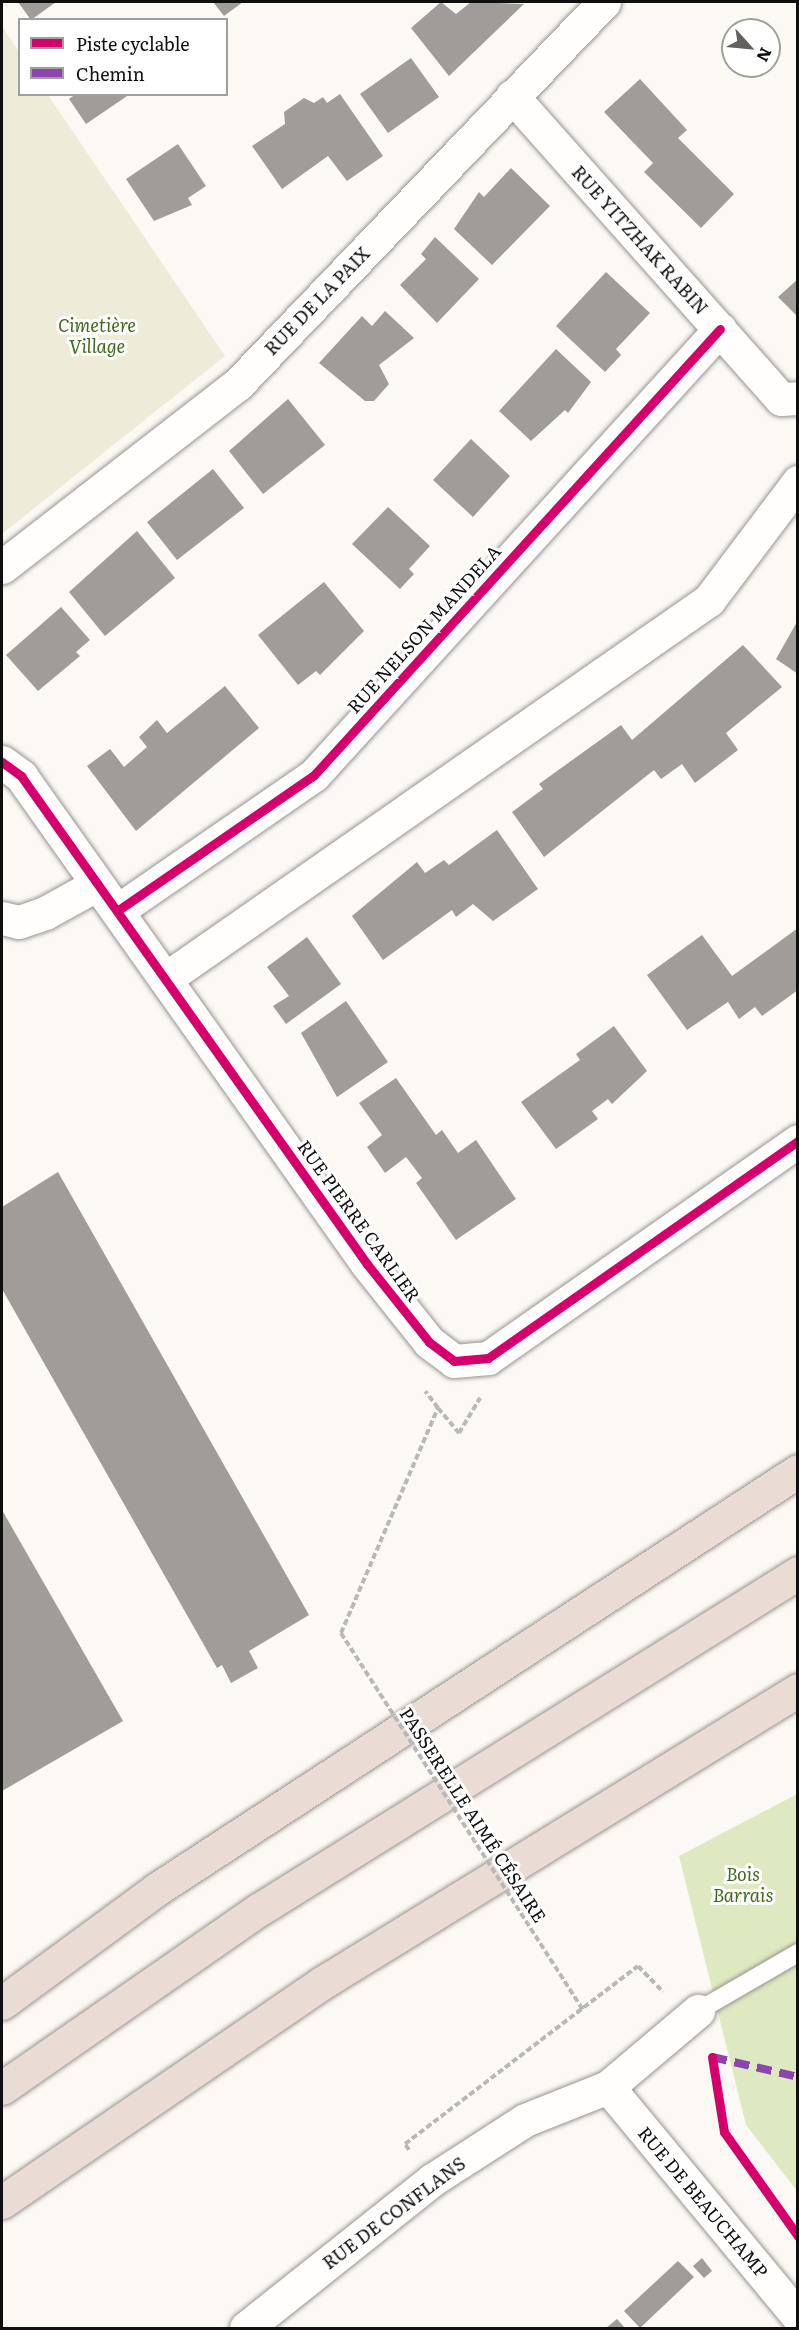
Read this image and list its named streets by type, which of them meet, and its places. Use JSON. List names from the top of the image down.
{
  "streets": {
    "street": [
      "RUE YITZHAK RABIN",
      "RUE DE LA PAIX",
      "RUE NELSON MANDELA",
      "RUE PIERRE CARLIER",
      "RUE DE BEAUCHAMP",
      "RUE DE CONFLANS"
    ],
    "path": ["PASSERELLE AIMÉ CÉSAIRE"]
  },
  "crossings": [
    ["RUE YITZHAK RABIN", "RUE DE LA PAIX"],
    ["RUE YITZHAK RABIN", "RUE NELSON MANDELA"],
    ["RUE NELSON MANDELA", "RUE PIERRE CARLIER"],
    ["RUE DE BEAUCHAMP", "RUE DE CONFLANS"]
  ],
  "parks": ["Cimetière Village", "Bois Barrais"],
  "legend": ["Piste cyclable", "Chemin"],
  "north": "bottom right"
}
